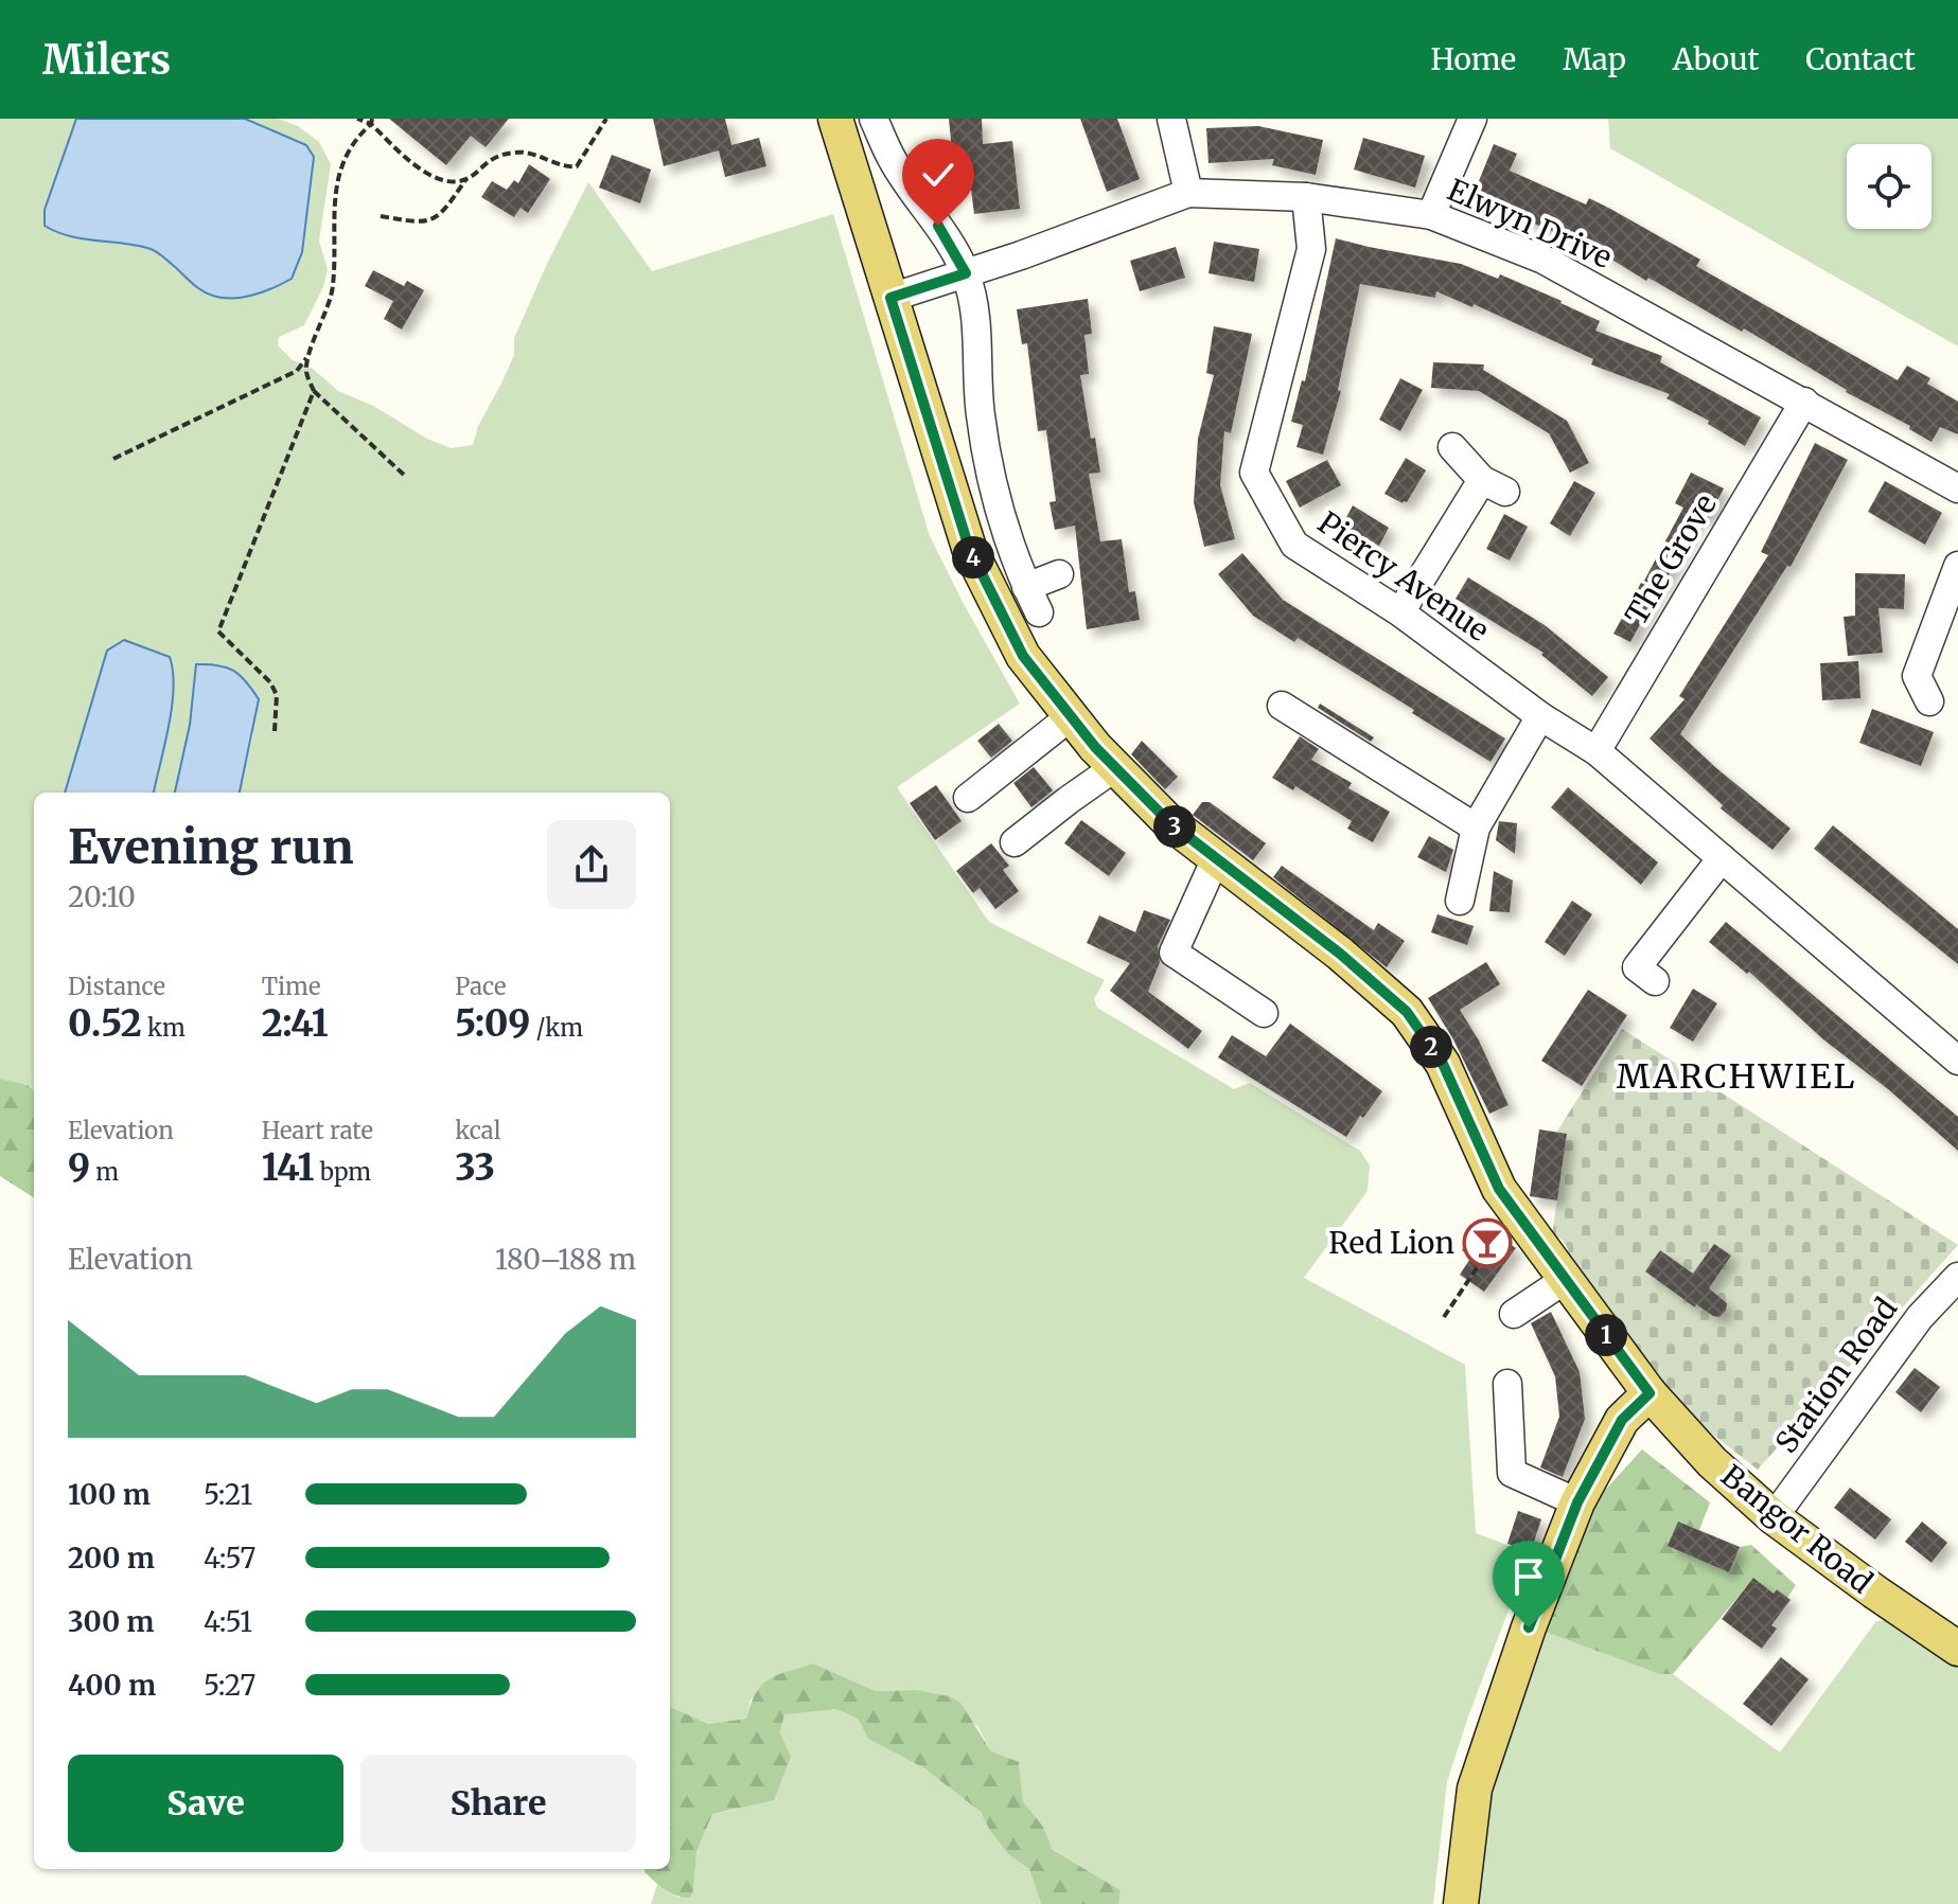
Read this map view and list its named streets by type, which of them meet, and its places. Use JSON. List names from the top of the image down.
{
  "streets": {
    "main road": ["Bangor Road"],
    "street": [
      "Elwyn Drive",
      "The Grove",
      "Piercy Avenue",
      "Station Road"
    ]
  },
  "crossings": [
    ["Elwyn Drive", "The Grove"],
    ["Elwyn Drive", "Piercy Avenue"],
    ["Elwyn Drive", "Bangor Road"],
    ["The Grove", "Piercy Avenue"],
    ["Station Road", "Bangor Road"]
  ],
  "districts": ["MARCHWIEL"],
  "places": {
    "bar": ["Red Lion"]
  },
  "page": {
    "header": "Milers",
    "nav": [
      "Home",
      "Map",
      "About",
      "Contact"
    ],
    "pins": [
      "4",
      "3",
      "2",
      "1"
    ],
    "heading": ["Evening run", "20:10"],
    "stats": [
      ["Distance", "0.52 km"],
      ["Time", "2:41"],
      ["Pace", "5:09 /km"],
      ["Elevation", "9 m"],
      ["Heart rate", "141 bpm"],
      ["kcal", "33"]
    ],
    "chart": ["Elevation", "180–188 m"],
    "list": [
      {
        "name": "100 m",
        "note": "5:21"
      },
      {
        "name": "200 m",
        "note": "4:57"
      },
      {
        "name": "300 m",
        "note": "4:51"
      },
      {
        "name": "400 m",
        "note": "5:27"
      }
    ],
    "buttons": ["Save", "Share"]
  }
}
